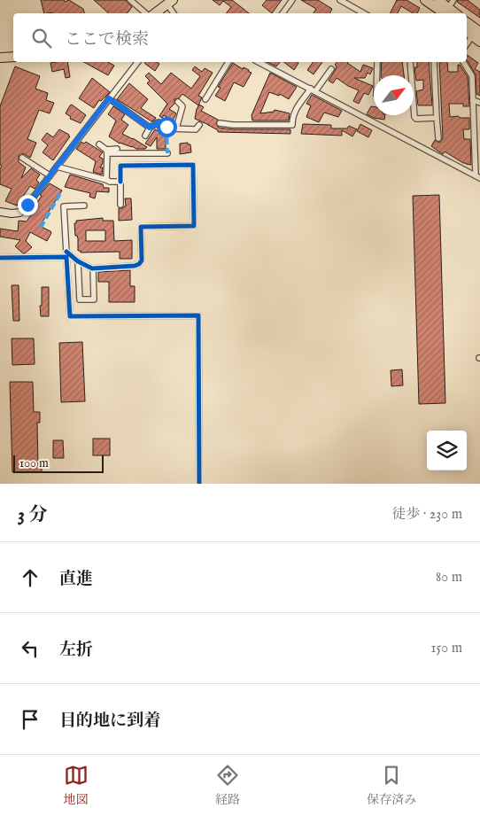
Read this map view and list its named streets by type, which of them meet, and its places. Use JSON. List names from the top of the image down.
{
  "scale_bar": "100 m",
  "north": "top right",
  "page": {
    "search": "ここで検索",
    "scale": "100 m",
    "heading": ["3 分", "徒歩 · 230 m"],
    "list": [
      ["直進", "80 m"],
      ["左折", "150 m"],
      "目的地に到着"
    ],
    "nav": ["地図", "経路", "保存済み"]
  }
}
